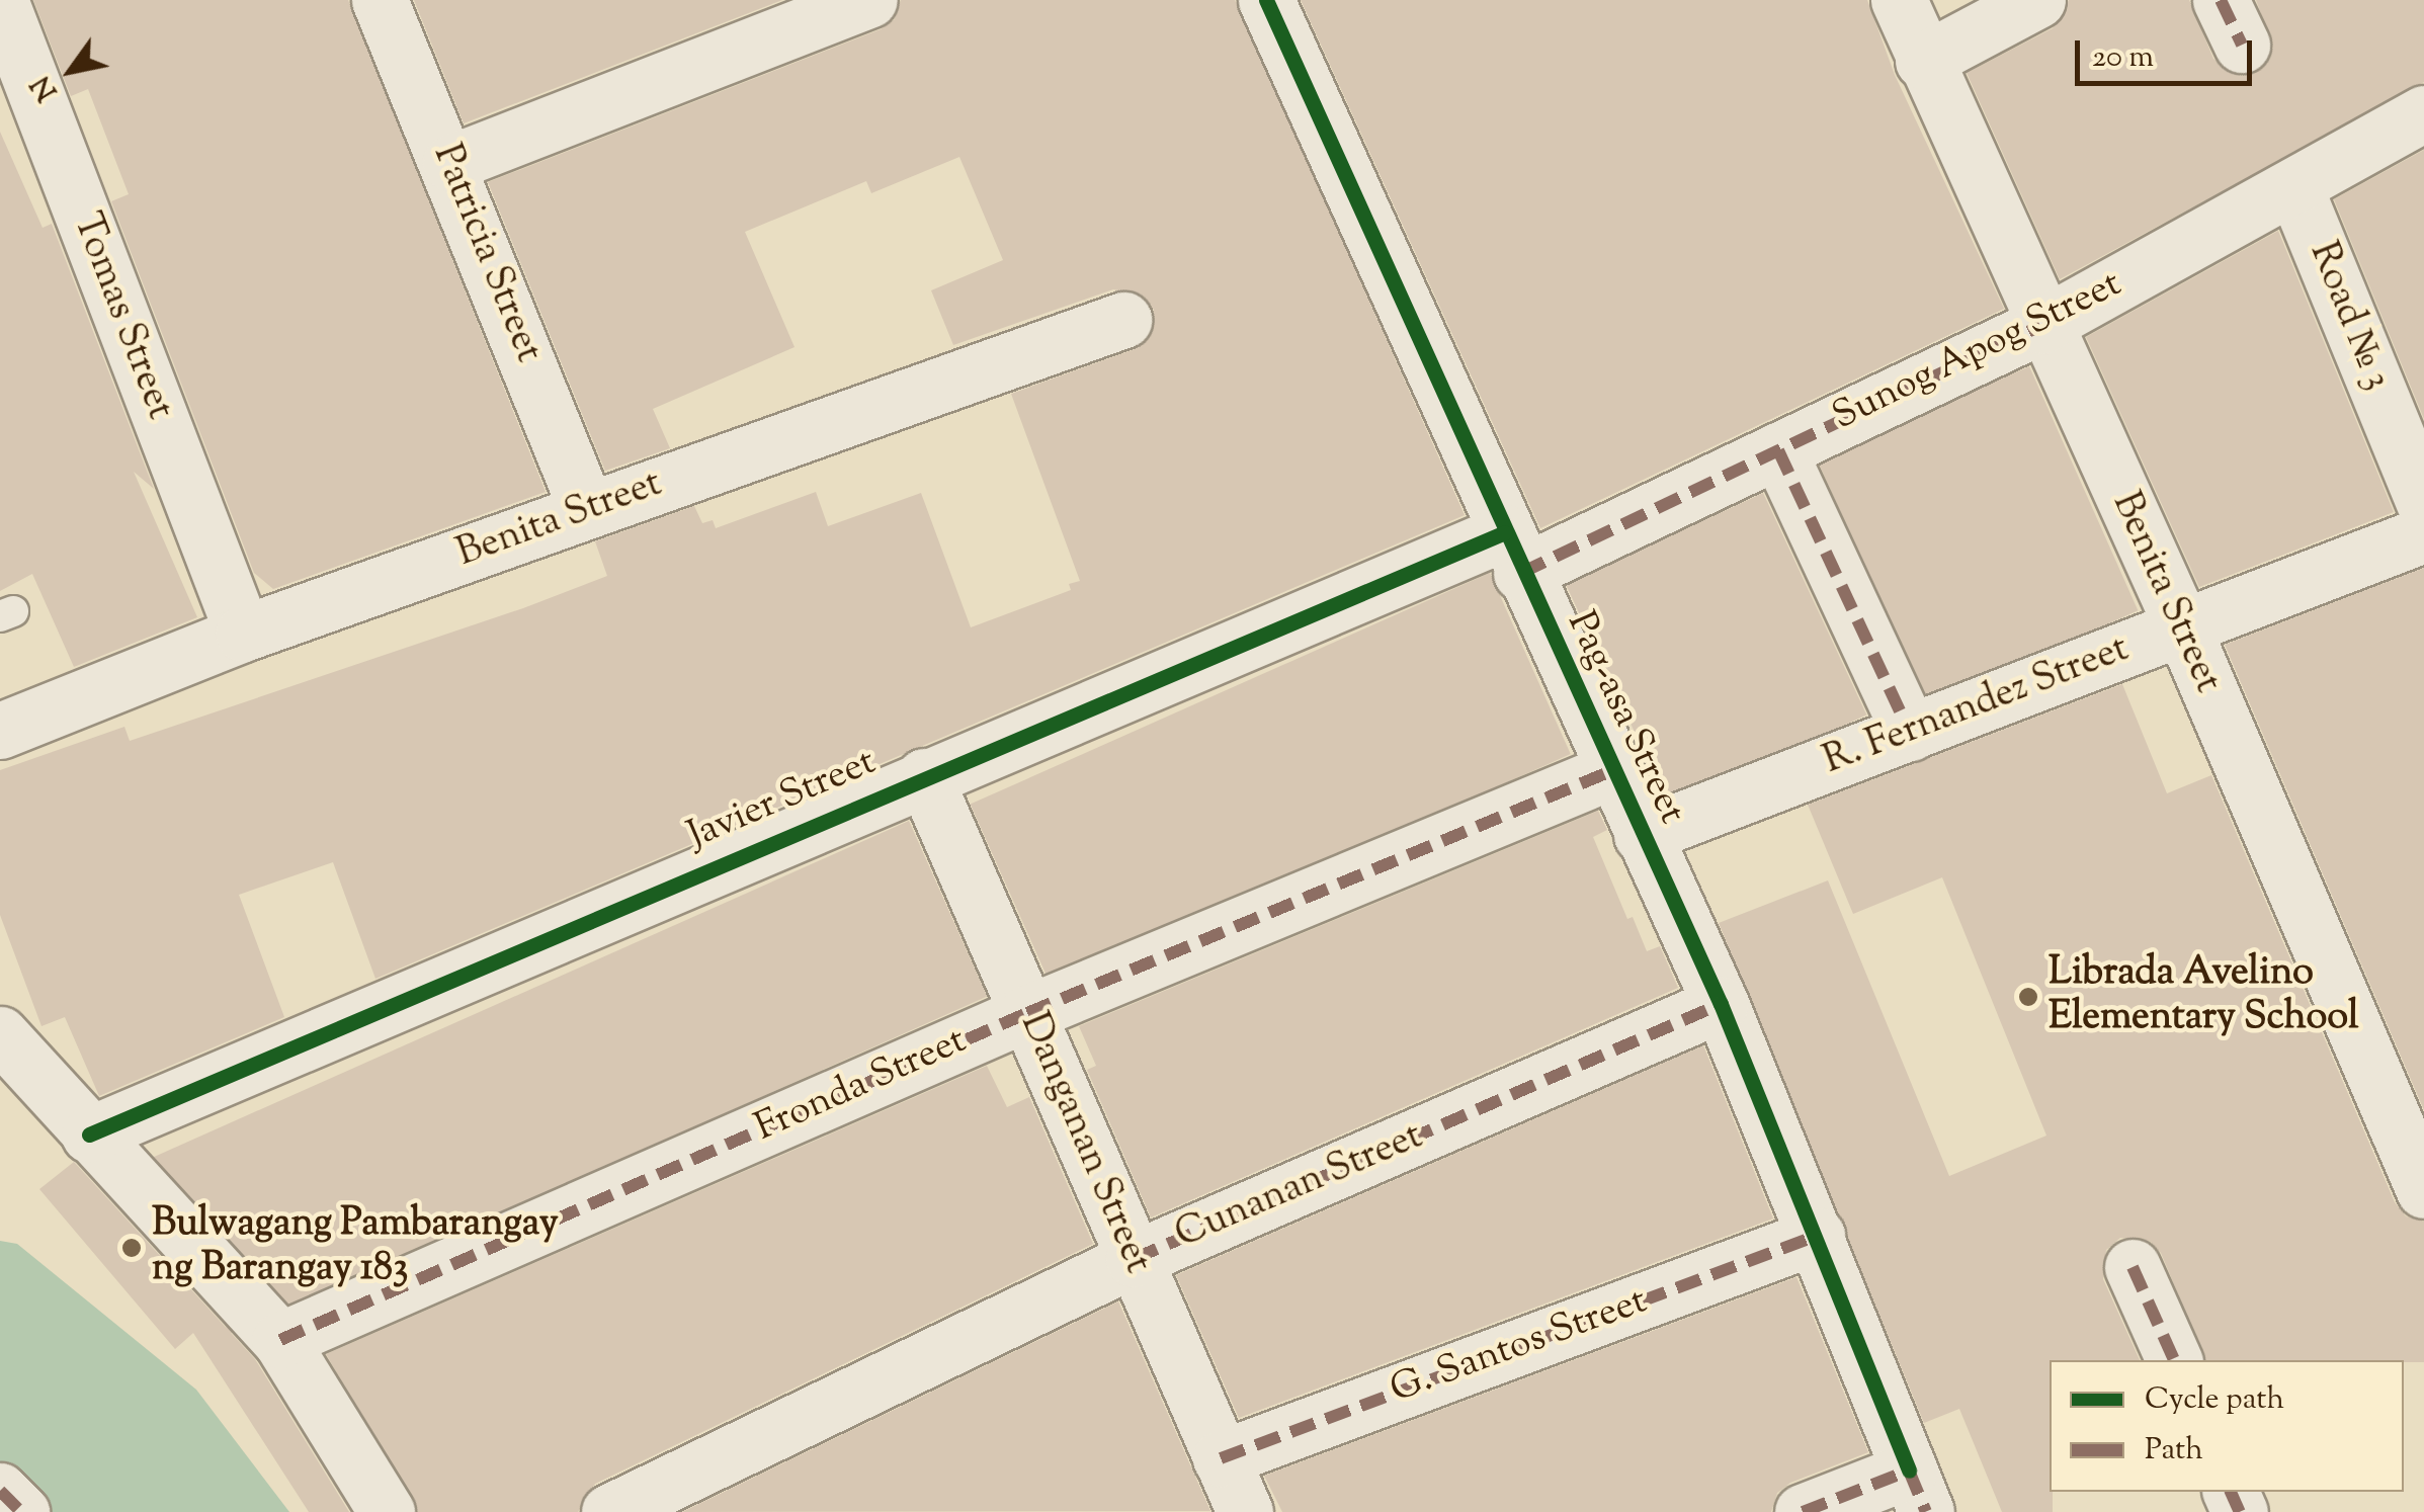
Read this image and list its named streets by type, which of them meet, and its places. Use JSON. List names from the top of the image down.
{
  "streets": {
    "street": [
      "Patricia Street",
      "Tomas Street",
      "Road № 3",
      "Sunog Apog Street",
      "Benita Street",
      "R. Fernandez Street",
      "Pag-asa Street",
      "Javier Street",
      "Fronda Street",
      "Danganan Street",
      "Cunanan Street",
      "G. Santos Street"
    ]
  },
  "crossings": [
    ["Patricia Street", "Benita Street"],
    ["Tomas Street", "Benita Street"],
    ["Road № 3", "Sunog Apog Street"],
    ["Sunog Apog Street", "Benita Street"],
    ["Sunog Apog Street", "Pag-asa Street"],
    ["Sunog Apog Street", "Javier Street"],
    ["Benita Street", "R. Fernandez Street"],
    ["R. Fernandez Street", "Pag-asa Street"],
    ["Pag-asa Street", "Javier Street"],
    ["Pag-asa Street", "Fronda Street"],
    ["Pag-asa Street", "Cunanan Street"],
    ["Pag-asa Street", "G. Santos Street"],
    ["Javier Street", "Danganan Street"],
    ["Fronda Street", "Danganan Street"],
    ["Danganan Street", "Cunanan Street"],
    ["Danganan Street", "G. Santos Street"]
  ],
  "places": ["Librada Avelino Elementary School", "Bulwagang Pambarangay ng Barangay 183"],
  "legend": ["Cycle path", "Path"],
  "scale_bar": "20 m",
  "north": "bottom left"
}
